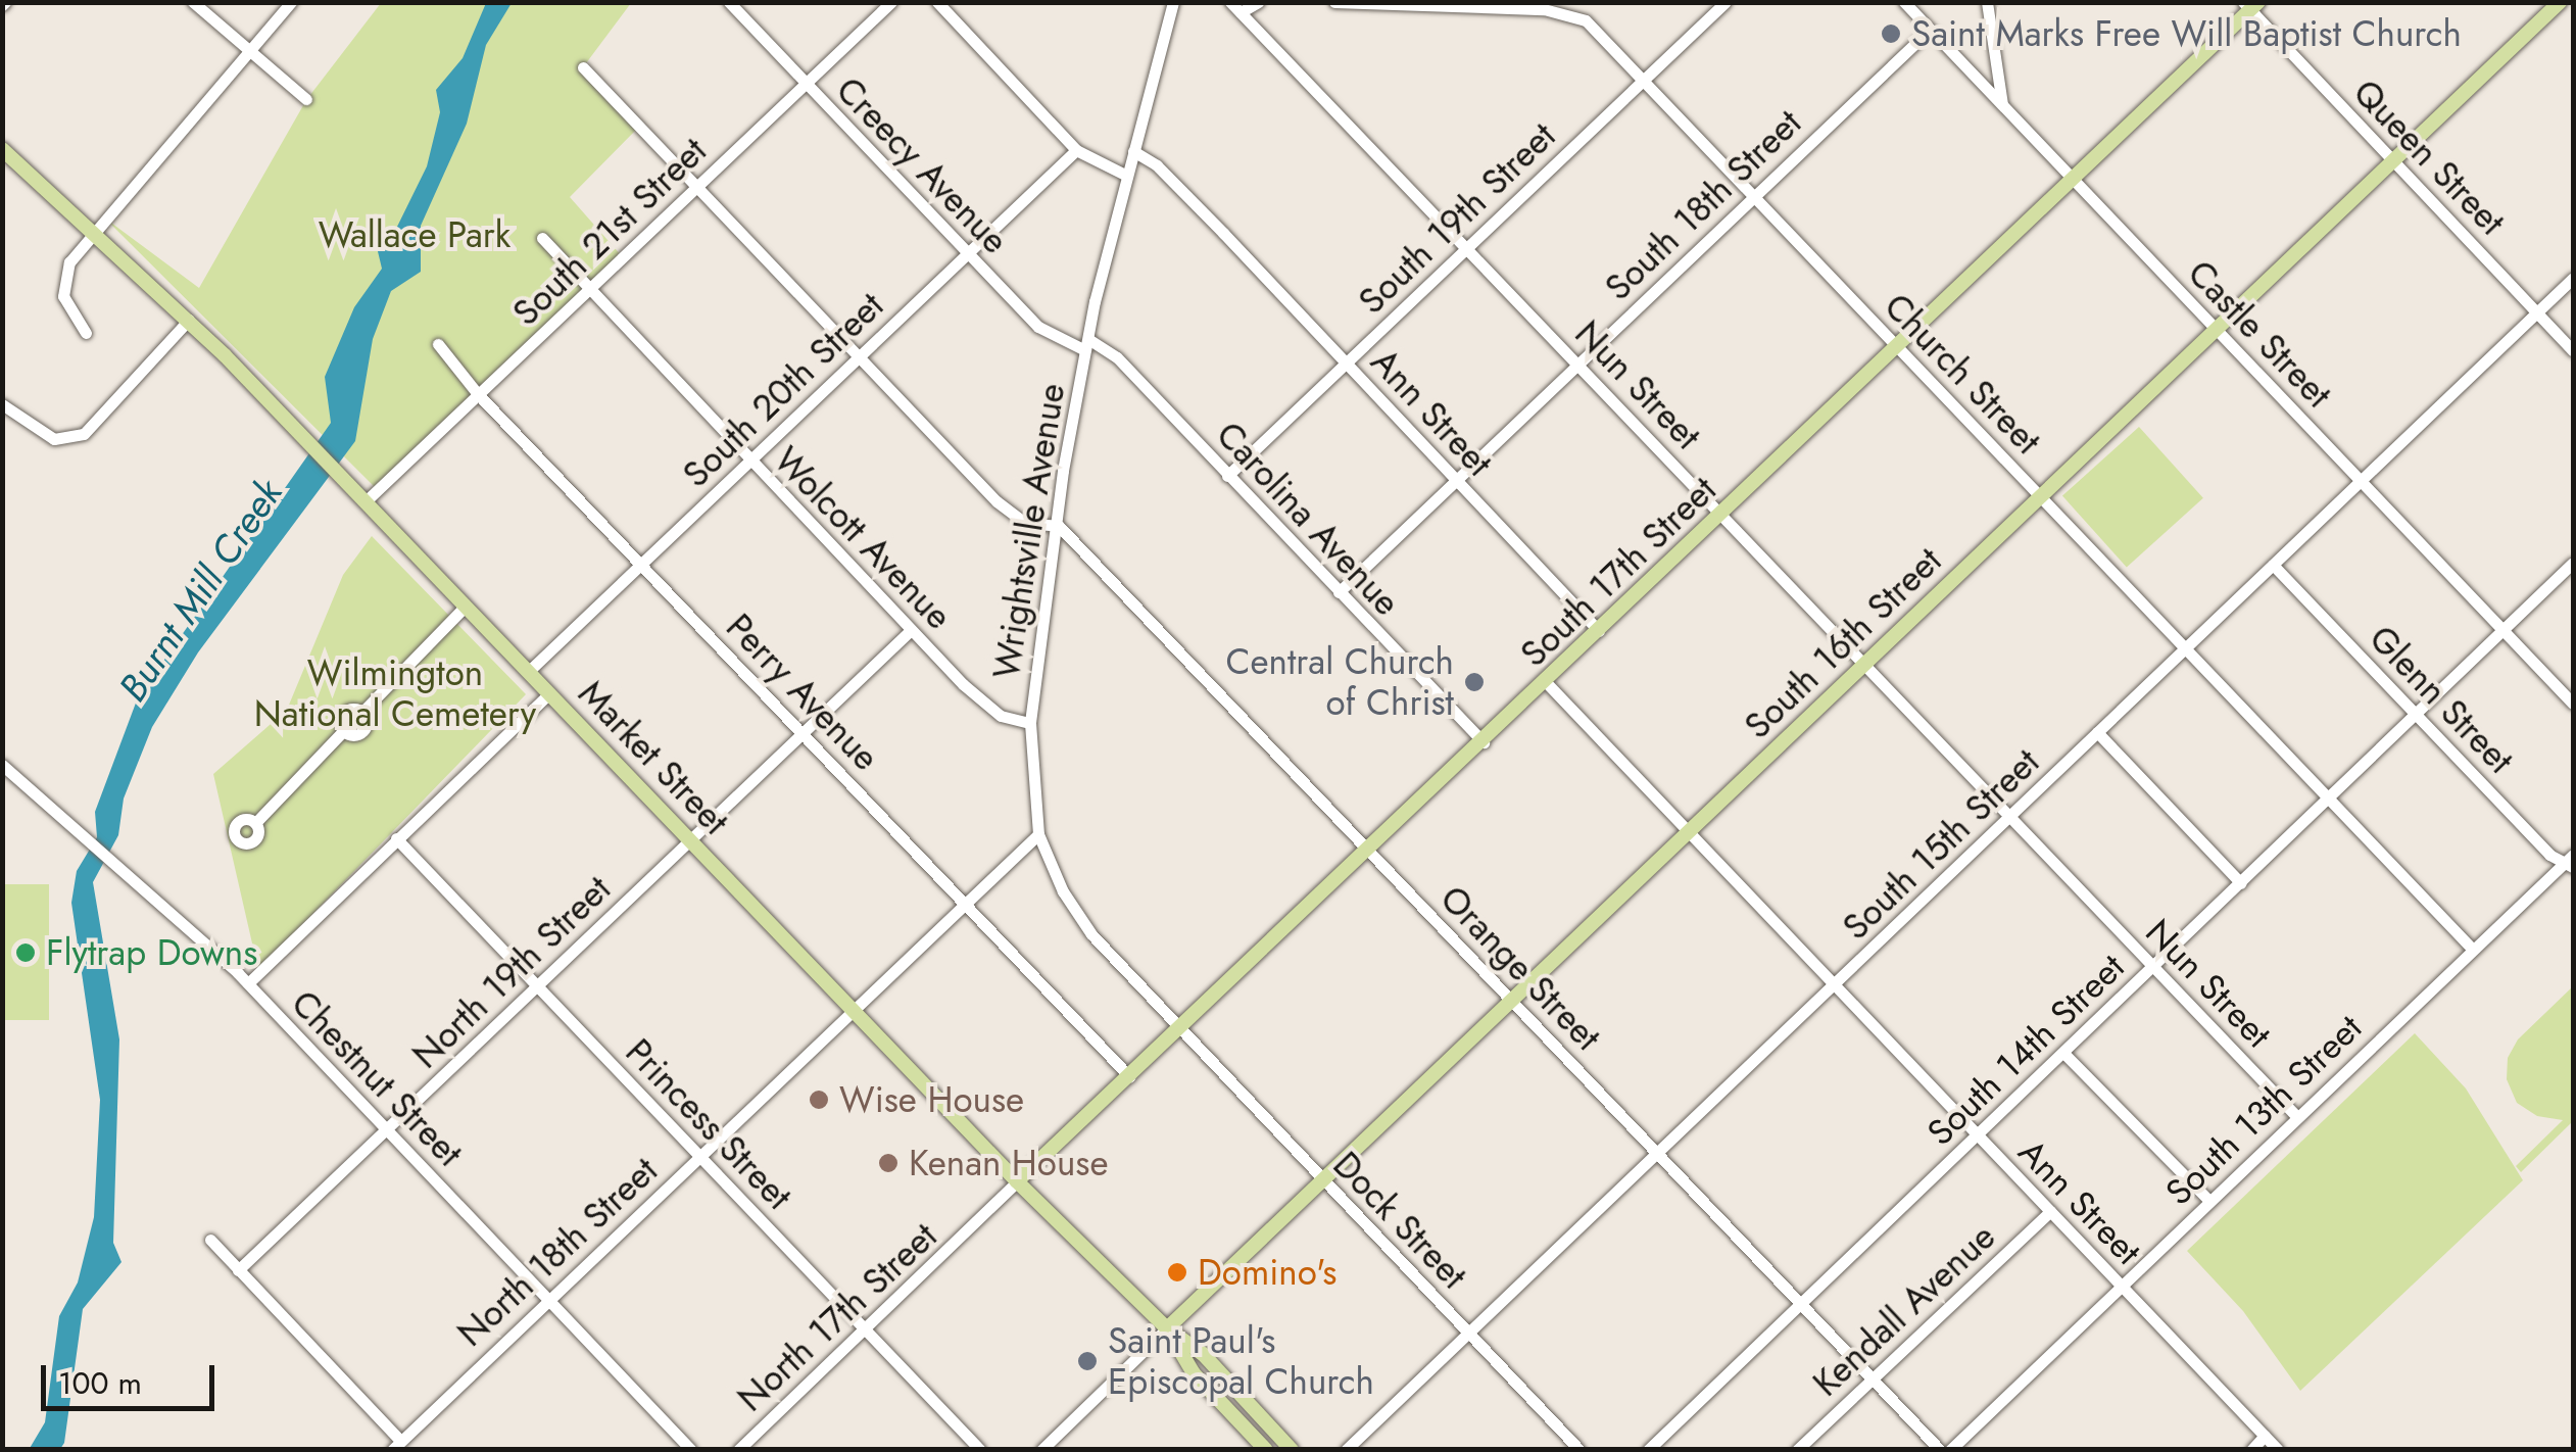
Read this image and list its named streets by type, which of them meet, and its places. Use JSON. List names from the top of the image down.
{
  "streets": {
    "main road": ["South 17th Street", "South 16th Street", "Market Street"],
    "street": [
      "Queen Street",
      "Creecy Avenue",
      "South 18th Street",
      "South 19th Street",
      "South 21st Street",
      "Castle Street",
      "Church Street",
      "Nun Street",
      "South 20th Street",
      "Ann Street",
      "Carolina Avenue",
      "Wrightsville Avenue",
      "Wolcott Avenue",
      "Perry Avenue",
      "Glenn Street",
      "South 15th Street",
      "Orange Street",
      "North 19th Street",
      "South 14th Street",
      "Chestnut Street",
      "South 13th Street",
      "Princess Street",
      "Dock Street",
      "North 18th Street",
      "Kendall Avenue",
      "North 17th Street"
    ]
  },
  "crossings": [
    ["Queen Street", "South 17th Street"],
    ["Queen Street", "South 16th Street"],
    ["Queen Street", "South 15th Street"],
    ["Creecy Avenue", "South 21st Street"],
    ["Creecy Avenue", "South 20th Street"],
    ["Creecy Avenue", "Carolina Avenue"],
    ["Creecy Avenue", "Wrightsville Avenue"],
    ["South 18th Street", "Castle Street"],
    ["South 18th Street", "Church Street"],
    ["South 18th Street", "Nun Street"],
    ["South 18th Street", "Ann Street"],
    ["South 18th Street", "Carolina Avenue"],
    ["South 19th Street", "Church Street"],
    ["South 19th Street", "Nun Street"],
    ["South 19th Street", "Ann Street"],
    ["South 19th Street", "Carolina Avenue"],
    ["South 21st Street", "Wolcott Avenue"],
    ["South 21st Street", "Perry Avenue"],
    ["South 21st Street", "Market Street"],
    ["Castle Street", "South 17th Street"],
    ["Castle Street", "South 16th Street"],
    ["Castle Street", "South 15th Street"],
    ["Castle Street", "South 14th Street"],
    ["Church Street", "South 17th Street"],
    ["Church Street", "South 16th Street"],
    ["Church Street", "South 15th Street"],
    ["Church Street", "South 14th Street"],
    ["Church Street", "South 13th Street"],
    ["Nun Street", "South 17th Street"],
    ["Nun Street", "South 16th Street"],
    ["Nun Street", "South 15th Street"],
    ["Nun Street", "South 14th Street"],
    ["Nun Street", "South 13th Street"],
    ["South 20th Street", "Wolcott Avenue"],
    ["South 20th Street", "Perry Avenue"],
    ["South 20th Street", "Market Street"],
    ["Ann Street", "Wrightsville Avenue"],
    ["Ann Street", "South 17th Street"],
    ["Ann Street", "South 16th Street"],
    ["Ann Street", "South 15th Street"],
    ["Ann Street", "South 14th Street"],
    ["Ann Street", "South 13th Street"],
    ["Ann Street", "Kendall Avenue"],
    ["Carolina Avenue", "Wrightsville Avenue"],
    ["Carolina Avenue", "South 17th Street"],
    ["Wrightsville Avenue", "Wolcott Avenue"],
    ["Wrightsville Avenue", "South 17th Street"],
    ["Wrightsville Avenue", "Orange Street"],
    ["Wrightsville Avenue", "Dock Street"],
    ["South 17th Street", "Perry Avenue"],
    ["South 17th Street", "Market Street"],
    ["South 17th Street", "Orange Street"],
    ["South 17th Street", "Dock Street"],
    ["South 17th Street", "North 17th Street"],
    ["South 16th Street", "Market Street"],
    ["South 16th Street", "Orange Street"],
    ["South 16th Street", "Dock Street"],
    ["Glenn Street", "South 15th Street"],
    ["Glenn Street", "South 14th Street"],
    ["Glenn Street", "South 13th Street"],
    ["Market Street", "North 19th Street"],
    ["Market Street", "North 18th Street"],
    ["Market Street", "North 17th Street"],
    ["South 15th Street", "Orange Street"],
    ["South 15th Street", "Dock Street"],
    ["Orange Street", "South 14th Street"],
    ["Orange Street", "Kendall Avenue"],
    ["North 19th Street", "Chestnut Street"],
    ["North 19th Street", "Princess Street"],
    ["Chestnut Street", "North 18th Street"],
    ["Princess Street", "North 18th Street"],
    ["Princess Street", "North 17th Street"]
  ],
  "water": ["Burnt Mill Creek"],
  "parks": ["Wallace Park", "Wilmington National Cemetery"],
  "places": [
    "Saint Marks Free Will Baptist Church",
    "Central Church of Christ",
    "Flytrap Downs",
    "Wise House",
    "Kenan House",
    "Domino's",
    "Saint Paul's Episcopal Church"
  ],
  "scale_bar": "100 m"
}
